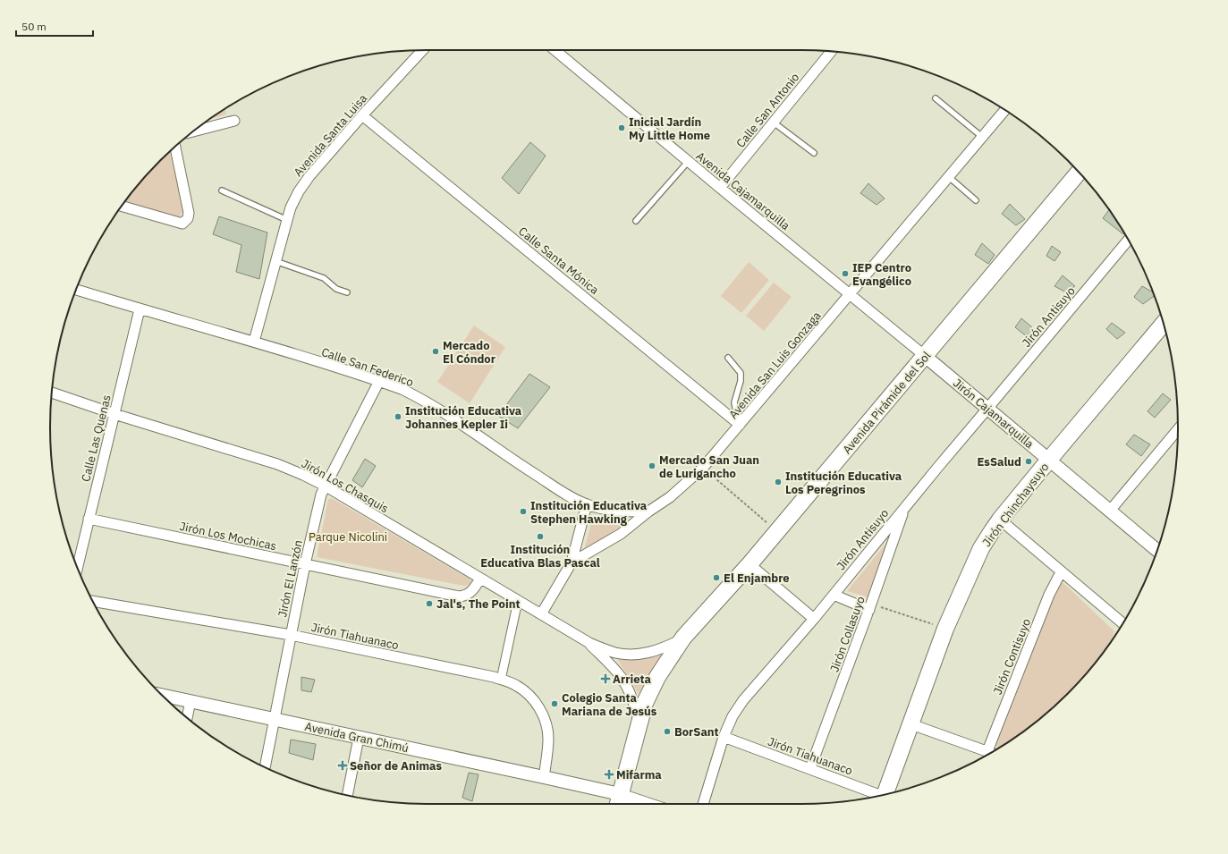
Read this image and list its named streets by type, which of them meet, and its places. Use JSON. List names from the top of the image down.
{
  "streets": {
    "main road": ["Avenida Pirámide del Sol", "Jirón Chinchaysuyo"],
    "street": [
      "Calle San Antonio",
      "Avenida Santa Luisa",
      "Avenida Cajamarquilla",
      "Calle Santa Mónica",
      "Jirón Antisuyo",
      "Avenida San Luis Gonzaga",
      "Calle San Federico",
      "Jirón Cajamarquilla",
      "Calle Las Quenas",
      "Jirón Los Chasquis",
      "Jirón Los Mochicas",
      "Jirón El Lanzón",
      "Jirón Collasuyo",
      "Jirón Tiahuanaco",
      "Jirón Contisuyo",
      "Avenida Gran Chimú"
    ]
  },
  "crossings": [
    ["Calle San Antonio", "Avenida Cajamarquilla"],
    ["Avenida Santa Luisa", "Calle Santa Mónica"],
    ["Avenida Santa Luisa", "Calle San Federico"],
    ["Avenida Cajamarquilla", "Avenida San Luis Gonzaga"],
    ["Avenida Cajamarquilla", "Avenida Pirámide del Sol"],
    ["Avenida Cajamarquilla", "Jirón Cajamarquilla"],
    ["Calle Santa Mónica", "Avenida San Luis Gonzaga"],
    ["Jirón Antisuyo", "Jirón Cajamarquilla"],
    ["Jirón Antisuyo", "Jirón Collasuyo"],
    ["Jirón Antisuyo", "Jirón Tiahuanaco"],
    ["Avenida San Luis Gonzaga", "Calle San Federico"],
    ["Avenida San Luis Gonzaga", "Jirón Los Chasquis"],
    ["Calle San Federico", "Calle Las Quenas"],
    ["Calle San Federico", "Jirón El Lanzón"],
    ["Avenida Pirámide del Sol", "Jirón Cajamarquilla"],
    ["Avenida Pirámide del Sol", "Jirón Los Chasquis"],
    ["Avenida Pirámide del Sol", "Avenida Gran Chimú"],
    ["Jirón Cajamarquilla", "Jirón Chinchaysuyo"],
    ["Calle Las Quenas", "Jirón Los Chasquis"],
    ["Calle Las Quenas", "Jirón Los Mochicas"],
    ["Jirón Los Chasquis", "Jirón Los Mochicas"],
    ["Jirón Los Chasquis", "Jirón El Lanzón"],
    ["Jirón Los Mochicas", "Jirón El Lanzón"],
    ["Jirón El Lanzón", "Jirón Tiahuanaco"],
    ["Jirón El Lanzón", "Avenida Gran Chimú"],
    ["Jirón Collasuyo", "Jirón Tiahuanaco"],
    ["Jirón Tiahuanaco", "Avenida Gran Chimú"]
  ],
  "parks": ["Parque Nicolini"],
  "places": {
    "other": [
      "Inicial Jardín My Little Home",
      "IEP Centro Evangélico",
      "Mercado El Cóndor",
      "Institución Educativa Johannes Kepler Ii",
      "EsSalud",
      "Mercado San Juan de Lurigancho",
      "Institución Educativa Los Peregrinos",
      "Institución Educativa Stephen Hawking",
      "Institución Educativa Blas Pascal",
      "El Enjambre",
      "Jal's, The Point",
      "Colegio Santa Mariana de Jesús",
      "BorSant"
    ],
    "health": ["Arrieta", "Señor de Animas", "Mifarma"]
  },
  "scale_bar": "50 m"
}
